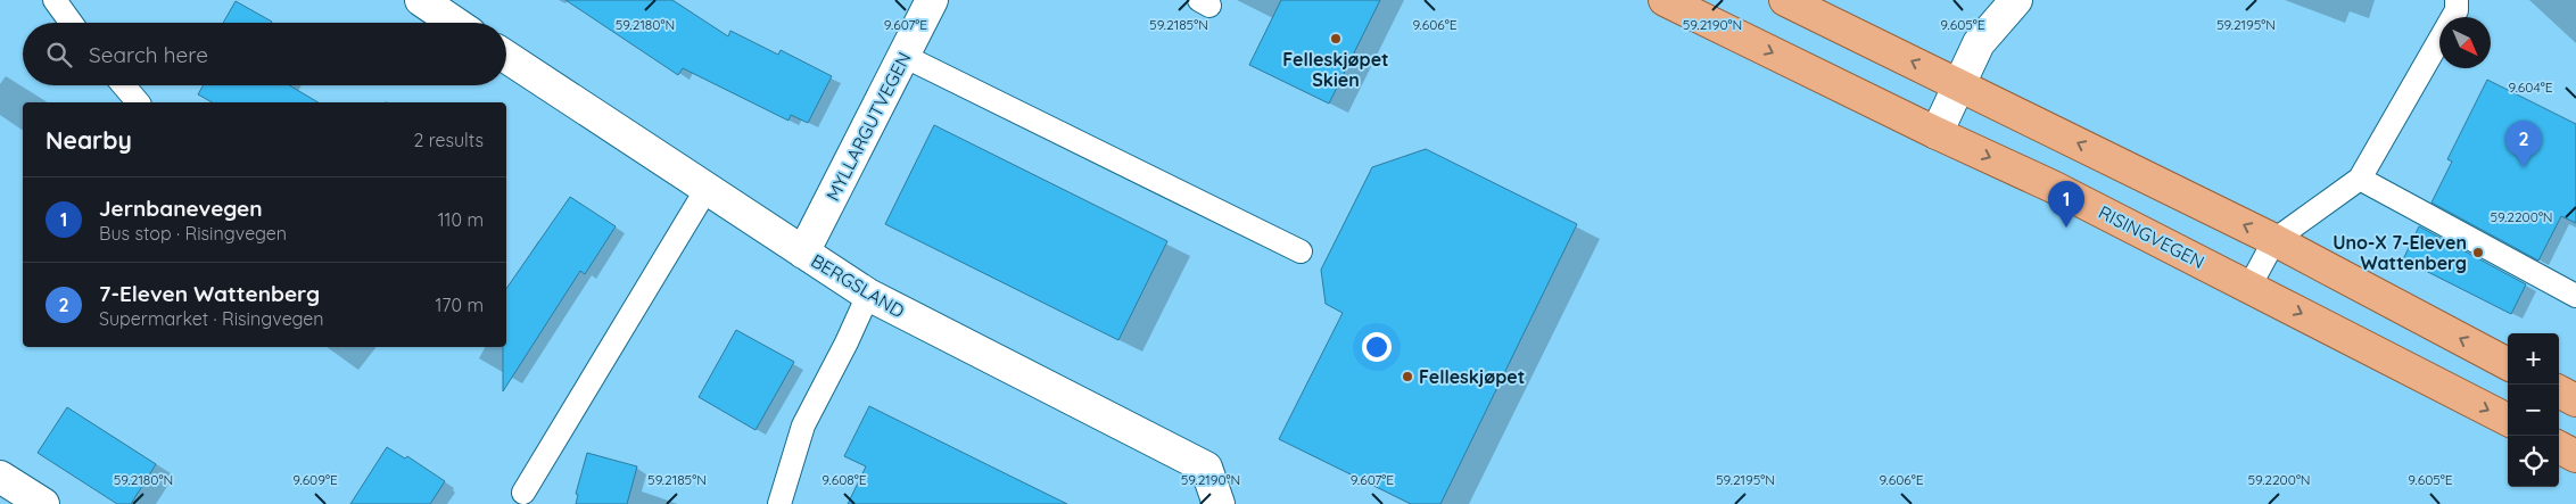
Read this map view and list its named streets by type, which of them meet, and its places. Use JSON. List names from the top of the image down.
{
  "streets": {
    "main road": ["RISINGVEGEN"],
    "street": ["MYLLARGUTVEGEN", "BERGSLAND"]
  },
  "crossings": [
    ["MYLLARGUTVEGEN", "BERGSLAND"]
  ],
  "places": ["Felleskjøpet Skien", "Uno-X 7-Eleven Wattenberg", "Felleskjøpet"],
  "north": "bottom right",
  "page": {
    "search": "Search here",
    "heading": ["Nearby", "2 results"],
    "pins": ["2", "1"],
    "list": [
      {
        "mark": "1",
        "name": "Jernbanevegen",
        "note": "Bus stop · Risingvegen",
        "value": "110 m"
      },
      {
        "mark": "2",
        "name": "7-Eleven Wattenberg",
        "note": "Supermarket · Risingvegen",
        "value": "170 m"
      }
    ],
    "map_buttons": ["+", "−"]
  },
  "coordinates": [
    "59.2180°N",
    "59.2185°N",
    "59.2190°N",
    "59.2195°N",
    "9.607°E",
    "9.606°E",
    "9.605°E",
    "9.604°E",
    "59.2200°N",
    "9.609°E",
    "9.608°E"
  ]
}
